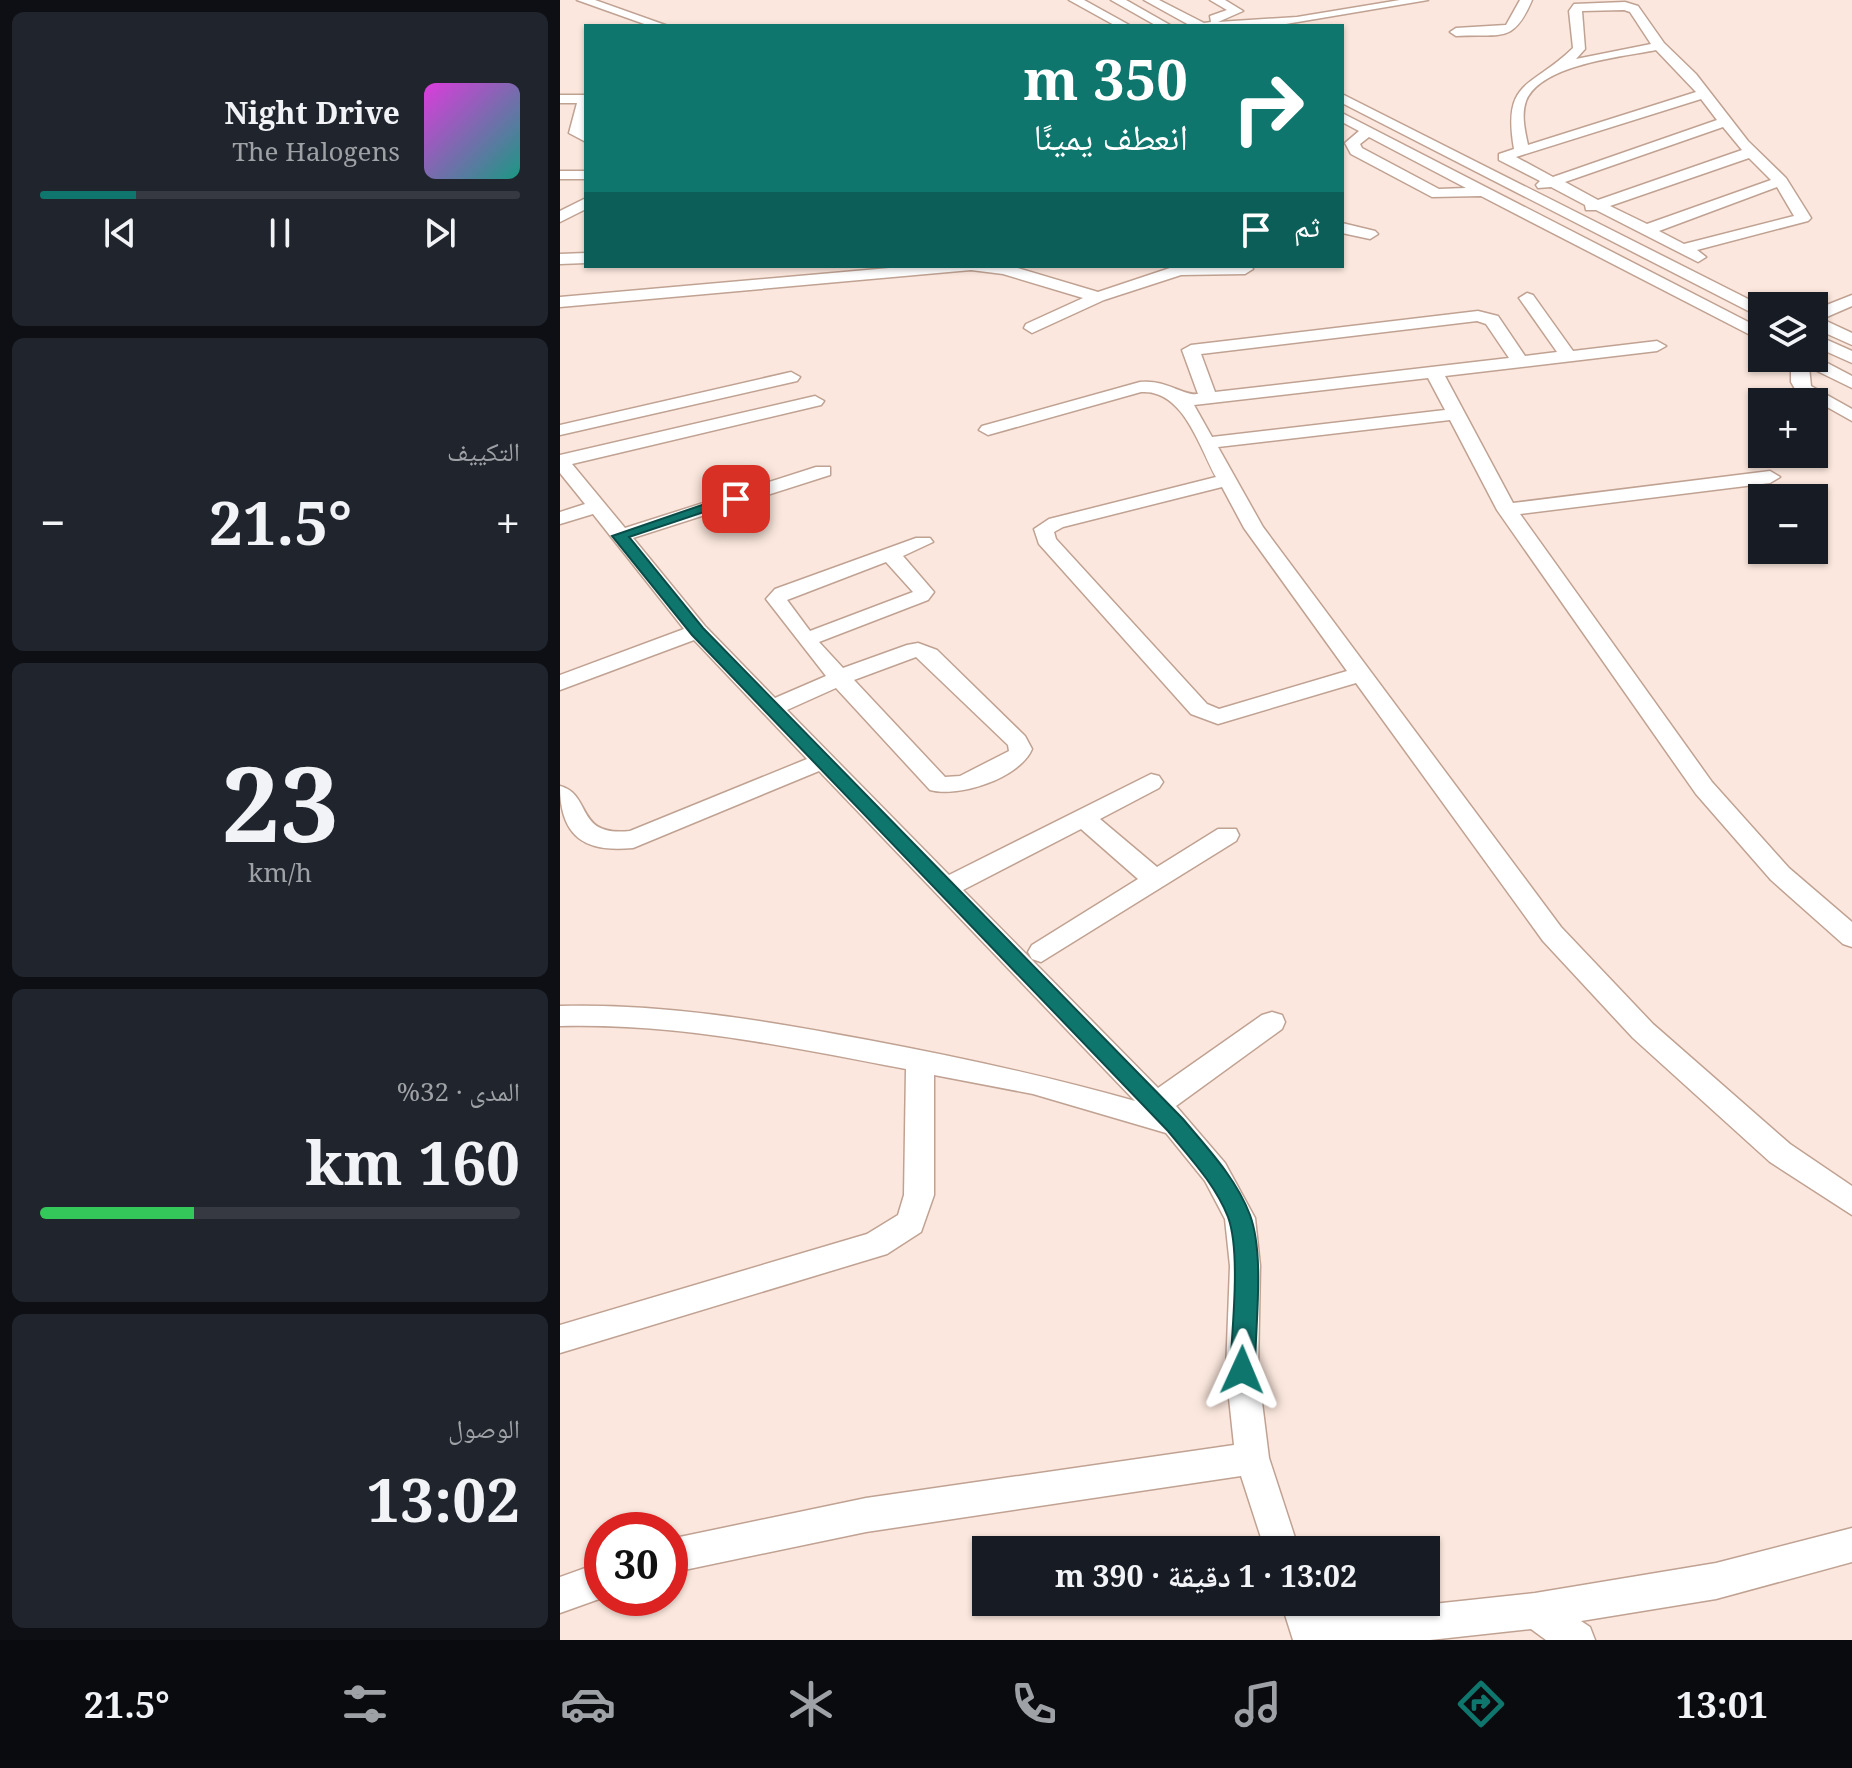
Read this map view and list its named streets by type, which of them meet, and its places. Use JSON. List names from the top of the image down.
{
  "page": {
    "turn": ["350 m", "انعطف يمينًا"],
    "song": ["Night Drive", "The Halogens"],
    "then": "ثم",
    "map_buttons": ["+", "−"],
    "tile": [
      "التكييف",
      ["23", "km/h"],
      ["المدى · 32%", "160 km"],
      ["الوصول", "13:02"]
    ],
    "heat": ["−", "21.5°", "+"],
    "limit": "30",
    "trip": "13:02 · 1 دقيقة · 390 m",
    "tabs": ["13:01", "21.5°"]
  }
}
